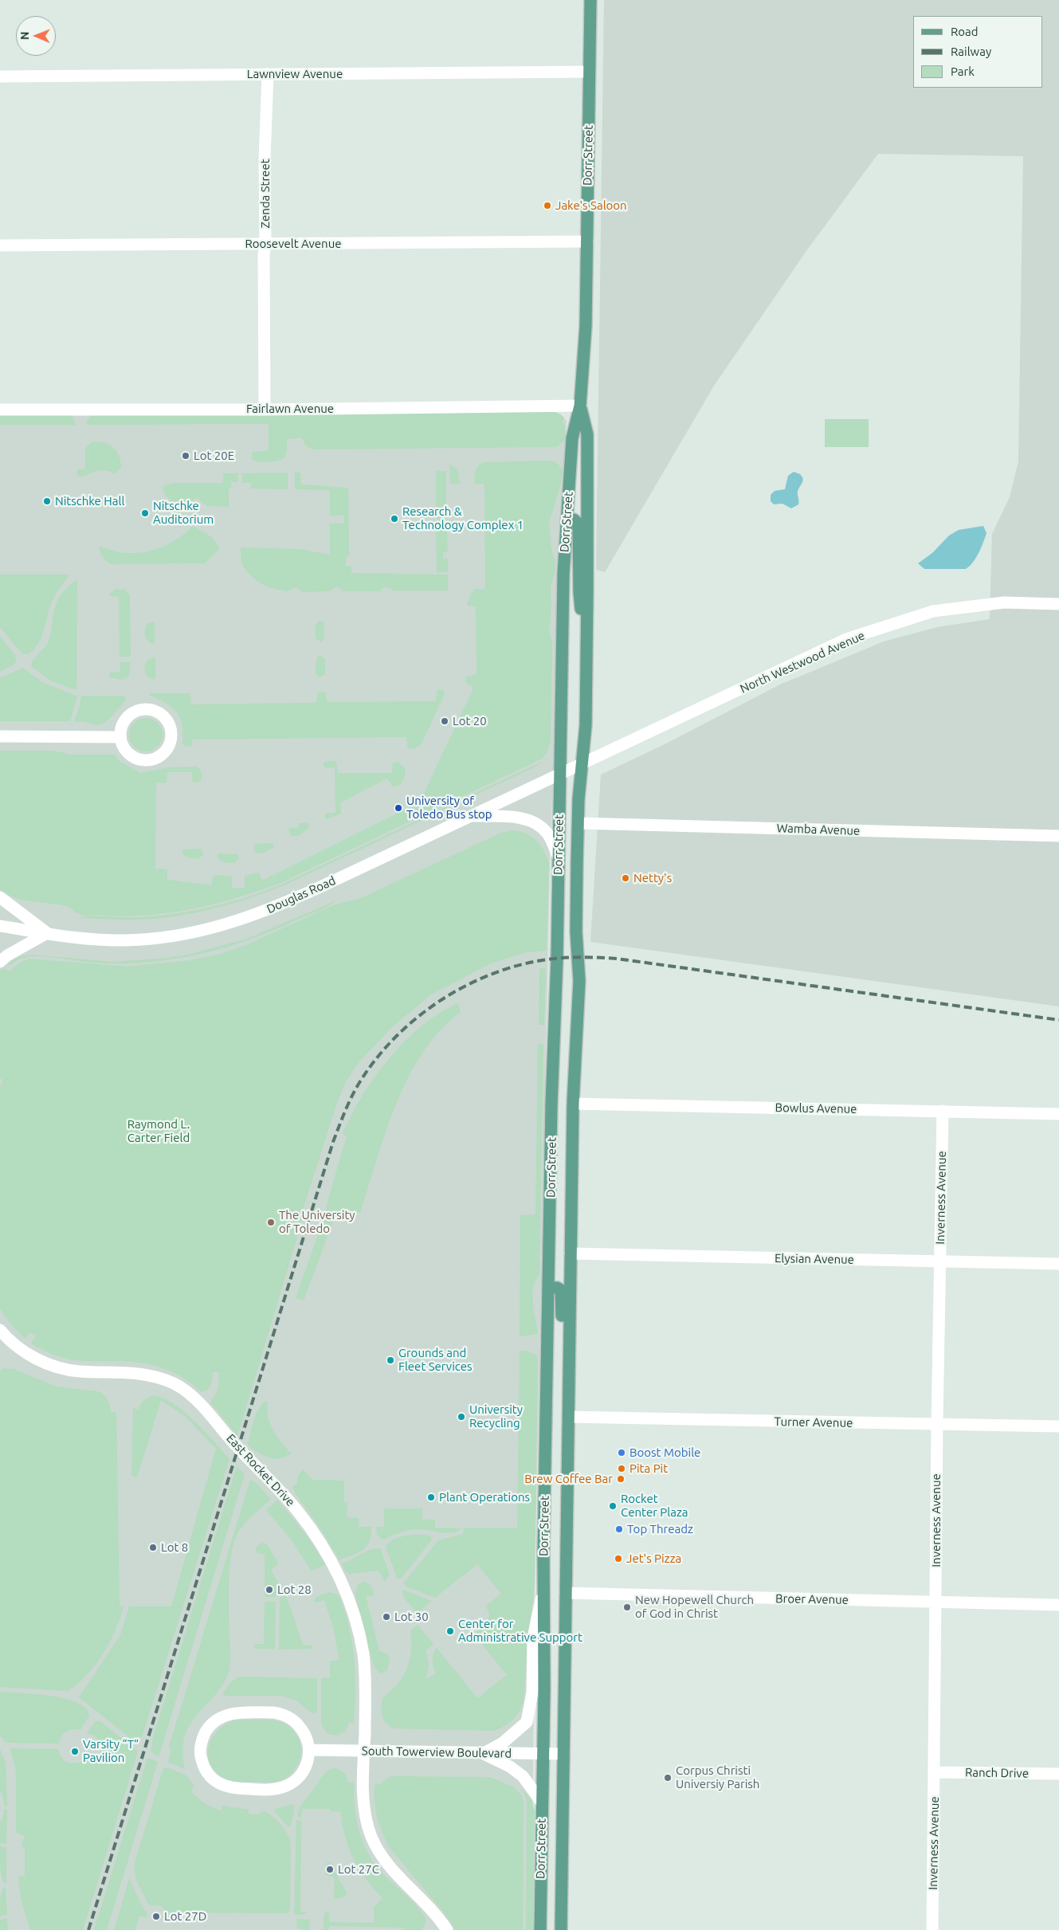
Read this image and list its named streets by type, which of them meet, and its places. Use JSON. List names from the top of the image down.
{
  "streets": {
    "main road": ["Dorr Street"],
    "street": [
      "Lawnview Avenue",
      "Zenda Street",
      "Roosevelt Avenue",
      "Fairlawn Avenue",
      "North Westwood Avenue",
      "Wamba Avenue",
      "Douglas Road",
      "Bowlus Avenue",
      "Inverness Avenue",
      "Elysian Avenue",
      "Turner Avenue",
      "East Rocket Drive",
      "Broer Avenue",
      "South Towerview Boulevard",
      "Ranch Drive"
    ]
  },
  "crossings": [
    ["Lawnview Avenue", "Dorr Street"],
    ["Lawnview Avenue", "Zenda Street"],
    ["Dorr Street", "Roosevelt Avenue"],
    ["Dorr Street", "Fairlawn Avenue"],
    ["Dorr Street", "North Westwood Avenue"],
    ["Dorr Street", "Wamba Avenue"],
    ["Dorr Street", "Douglas Road"],
    ["Dorr Street", "Bowlus Avenue"],
    ["Dorr Street", "Elysian Avenue"],
    ["Dorr Street", "Turner Avenue"],
    ["Dorr Street", "Broer Avenue"],
    ["Dorr Street", "South Towerview Boulevard"],
    ["Zenda Street", "Roosevelt Avenue"],
    ["Zenda Street", "Fairlawn Avenue"],
    ["North Westwood Avenue", "Douglas Road"],
    ["Bowlus Avenue", "Inverness Avenue"],
    ["Inverness Avenue", "Elysian Avenue"],
    ["Inverness Avenue", "Turner Avenue"],
    ["Inverness Avenue", "Broer Avenue"],
    ["Inverness Avenue", "Ranch Drive"],
    ["East Rocket Drive", "South Towerview Boulevard"]
  ],
  "parks": ["Raymond L. Carter Field"],
  "places": [
    "Jake's Saloon",
    "Lot 20E",
    "Nitschke Hall",
    "Nitschke Auditorium",
    "Research & Technology Complex 1",
    "Lot 20",
    "University of Toledo Bus stop",
    "Netty's",
    "The University of Toledo",
    "Grounds and Fleet Services",
    "University Recycling",
    "Boost Mobile",
    "Pita Pit",
    "Brew Coffee Bar",
    "Plant Operations",
    "Rocket Center Plaza",
    "Top Threadz",
    "Lot 8",
    "Jet's Pizza",
    "Lot 28",
    "New Hopewell Church of God in Christ",
    "Lot 30",
    "Center for Administrative Support",
    "Varsity “T” Pavilion",
    "Corpus Christi Universiy Parish",
    "Lot 27C",
    "Lot 27D"
  ],
  "legend": ["Road", "Railway", "Park"],
  "north": "left"
}
